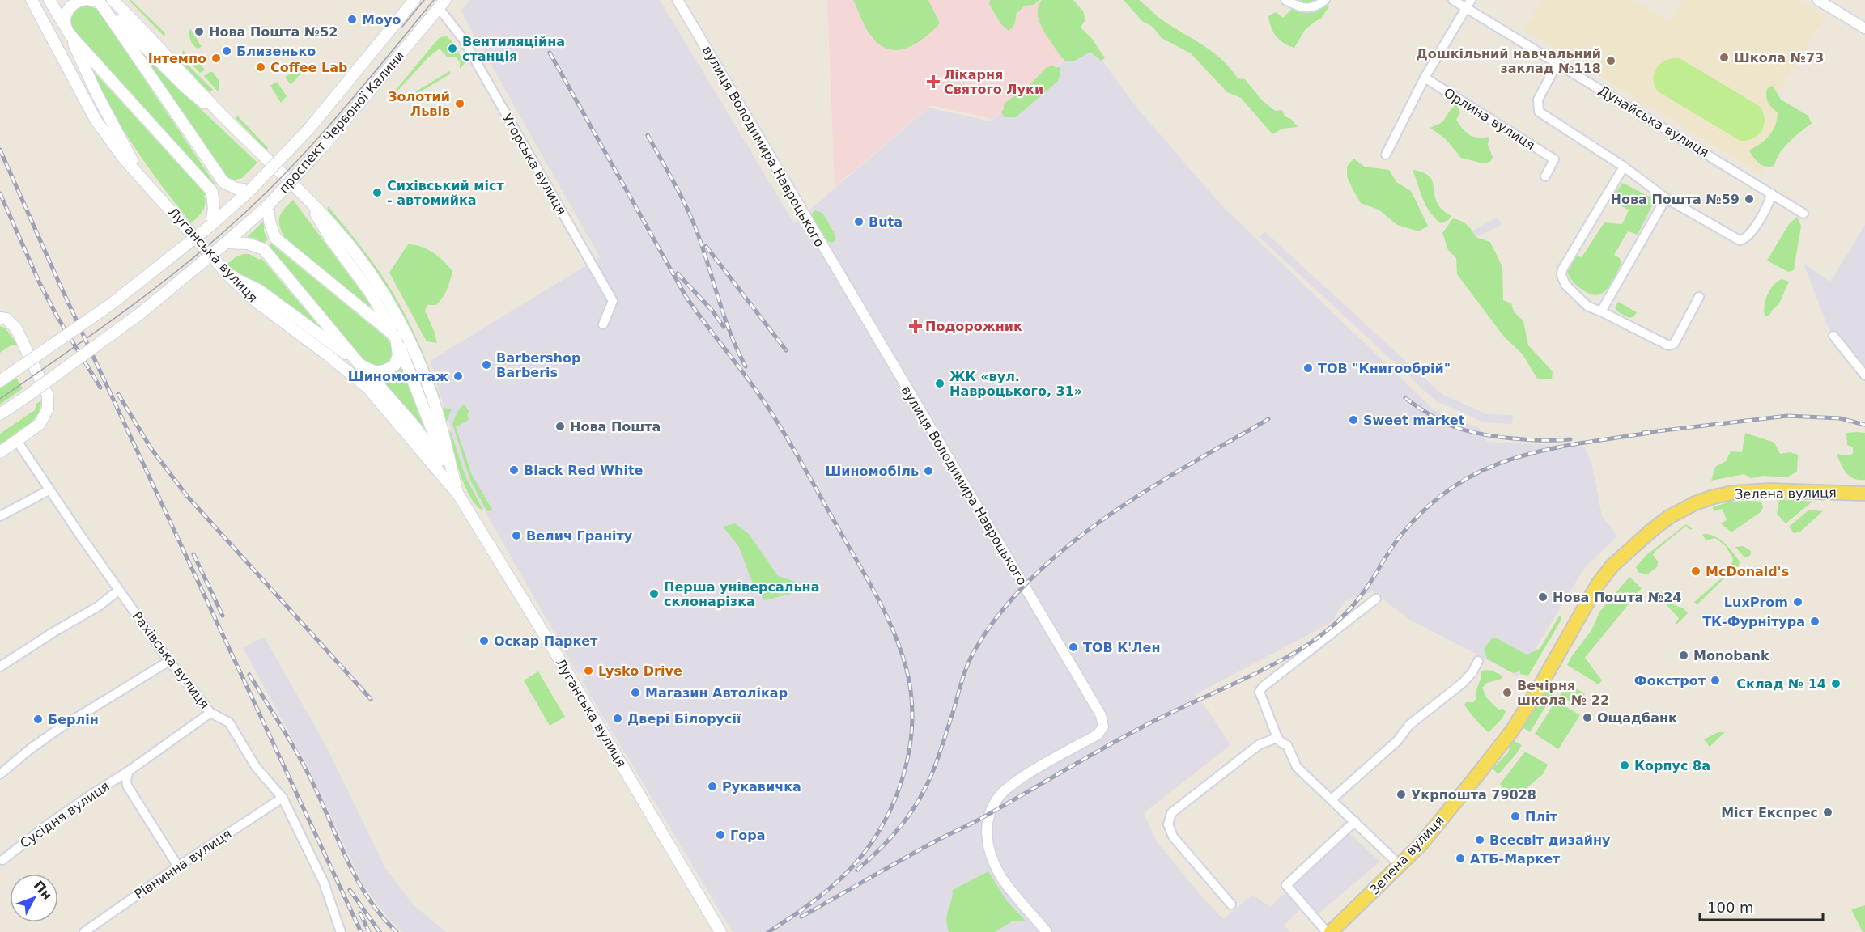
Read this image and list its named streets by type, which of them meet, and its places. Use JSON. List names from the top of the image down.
{
  "streets": {
    "main road": ["проспект Червоної Калини", "Луганська вулиця", "Зелена вулиця"],
    "street": [
      "Орлина вулиця",
      "Дунайська вулиця",
      "вулиця Володимира Навроцького",
      "Угорська вулиця",
      "Рахівська вулиця",
      "Сусідня вулиця",
      "Рівнинна вулиця"
    ]
  },
  "crossings": [
    ["проспект Червоної Калини", "Угорська вулиця"],
    ["Рахівська вулиця", "Сусідня вулиця"],
    ["Рахівська вулиця", "Рівнинна вулиця"],
    ["Сусідня вулиця", "Рівнинна вулиця"]
  ],
  "places": {
    "other": [
      "Moyo",
      "Нова Пошта №52",
      "Вентиляційна станція",
      "Близенько",
      "Школа №73",
      "Інтемпо",
      "Дошкільний навчальний заклад №118",
      "Coffee Lab",
      "Золотий Львів",
      "Сихівський міст - автомийка",
      "Нова Пошта №59",
      "Buta",
      "Barbershop Barberis",
      "ТОВ \"Книгообрiй\"",
      "Шиномонтаж",
      "ЖК «вул. Навроцького, 31»",
      "Sweet market",
      "Нова Пошта",
      "Black Red White",
      "Шиномобіль",
      "Велич Граніту",
      "McDonald's",
      "Перша універсальна склонарізка",
      "Нова Пошта №24",
      "LuxProm",
      "ТК-Фурнітура",
      "Оскар Паркет",
      "ТОВ К'Лен",
      "Monobank",
      "Lysko Drive",
      "Фокстрот",
      "Склад № 14",
      "Магазин Автолікар",
      "Вечірня школа № 22",
      "Ощадбанк",
      "Двері Білорусії",
      "Берлін",
      "Корпус 8а",
      "Рукавичка",
      "Укрпошта 79028",
      "Міст Експрес",
      "Пліт",
      "Гора",
      "Всесвіт дизайну",
      "АТБ-Маркет"
    ],
    "health": ["Лікарня Святого Луки", "Подорожник"]
  },
  "scale_bar": "100 m",
  "north": "top right"
}
